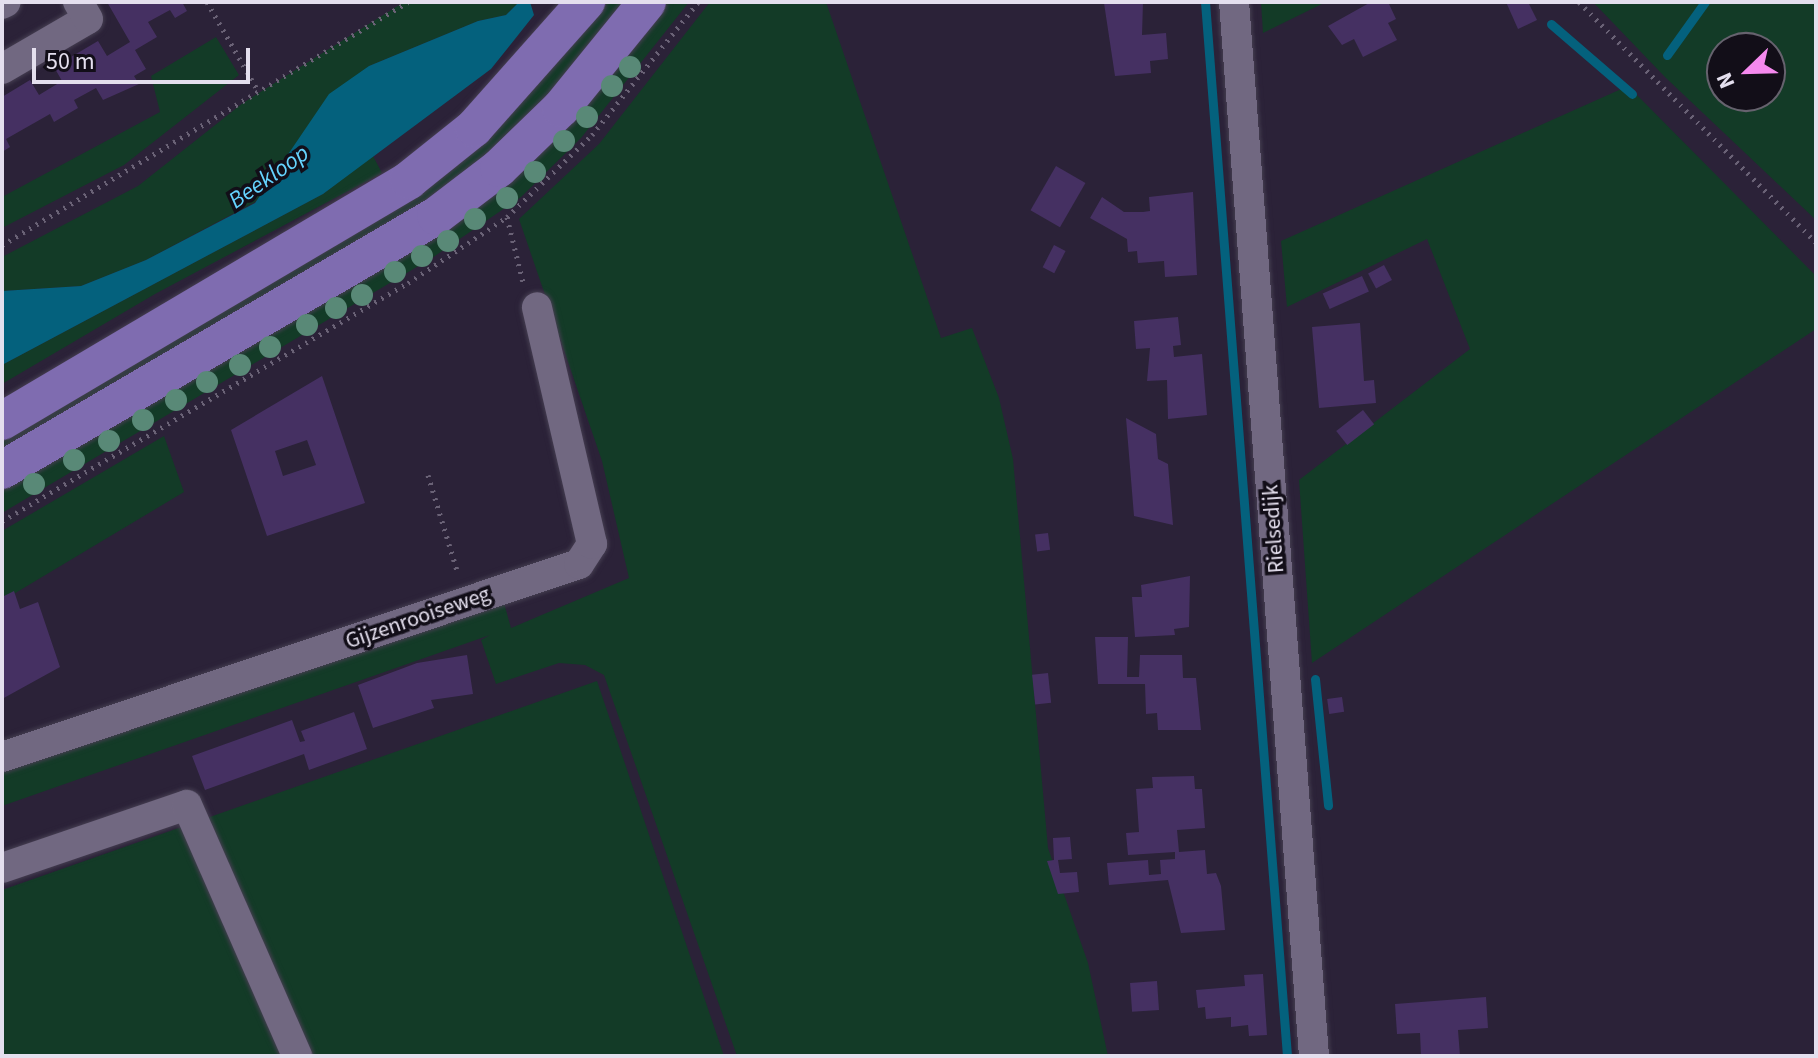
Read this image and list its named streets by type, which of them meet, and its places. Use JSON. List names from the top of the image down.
{
  "streets": {
    "street": ["Rielsedijk", "Gijzenrooiseweg"]
  },
  "water": ["Beekloop"],
  "scale_bar": "50 m",
  "north": "bottom left"
}
